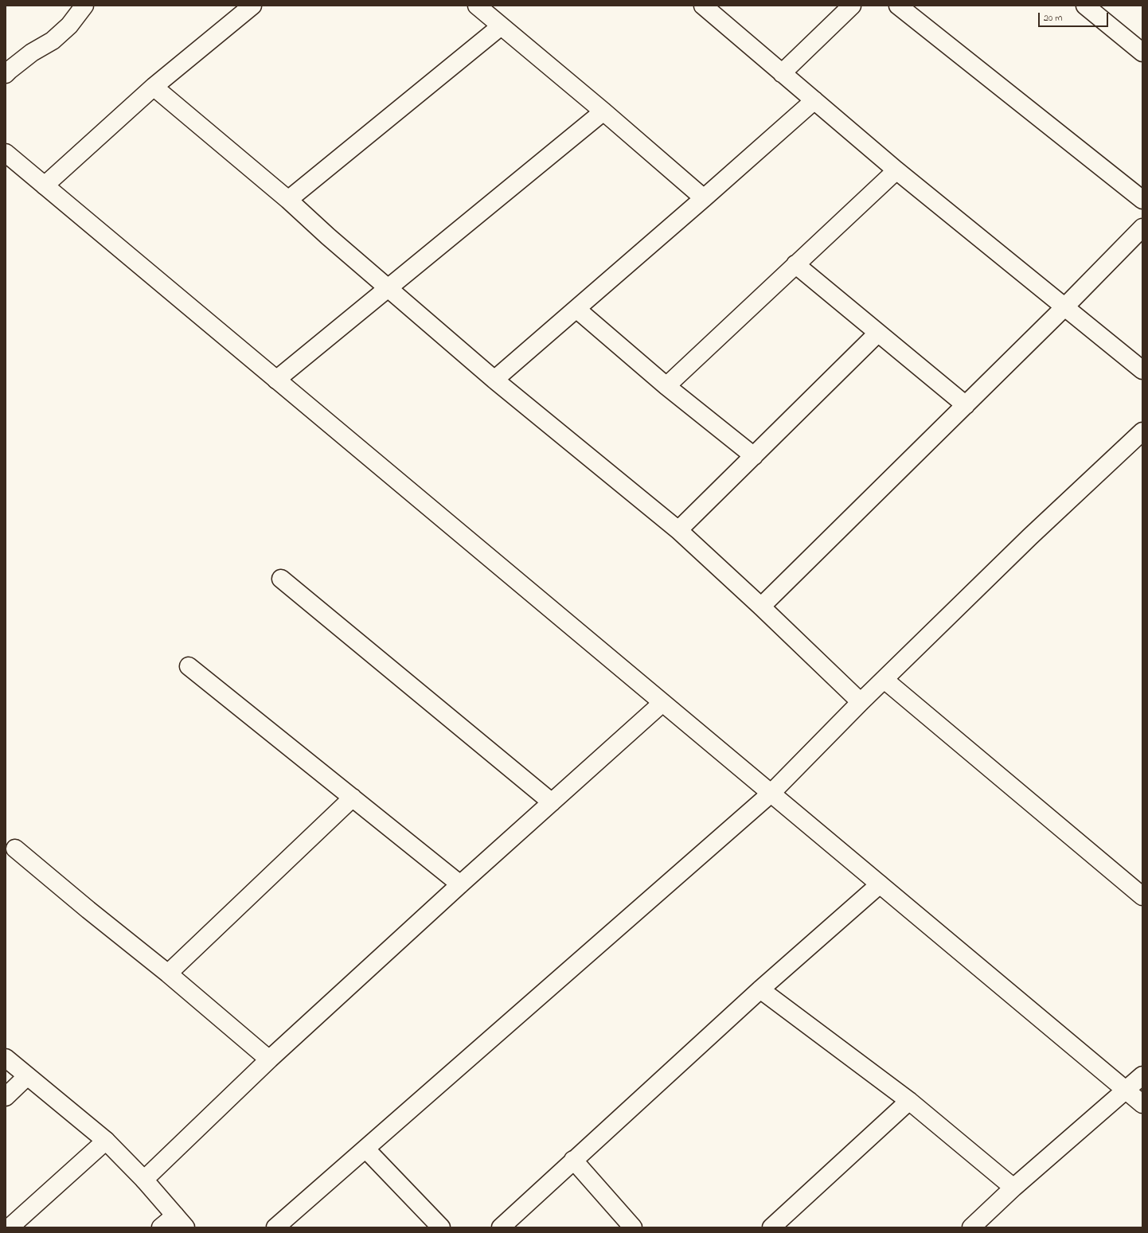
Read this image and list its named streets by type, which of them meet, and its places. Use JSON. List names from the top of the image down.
{
  "scale_bar": "20 m"
}
